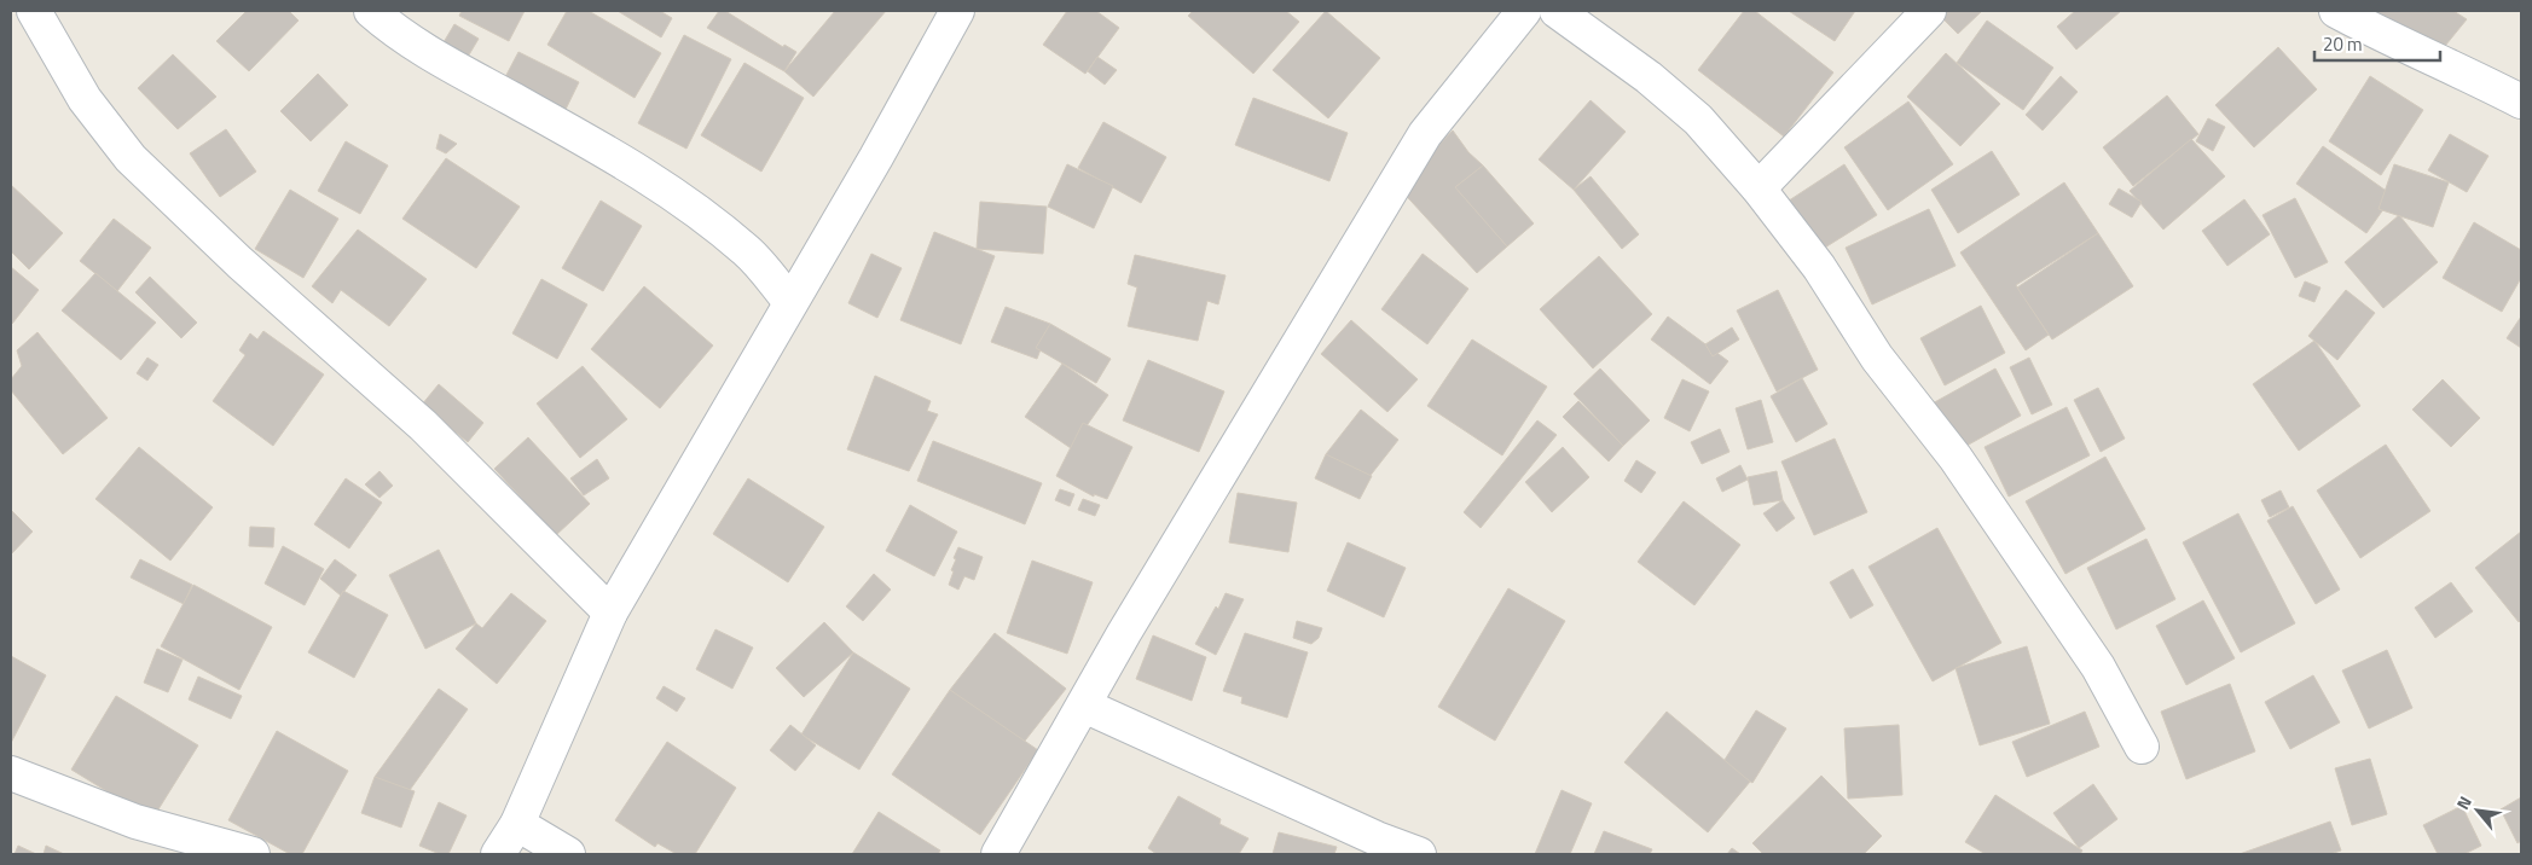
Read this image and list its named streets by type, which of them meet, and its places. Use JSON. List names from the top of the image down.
{
  "scale_bar": "20 m",
  "north": "top left"
}
